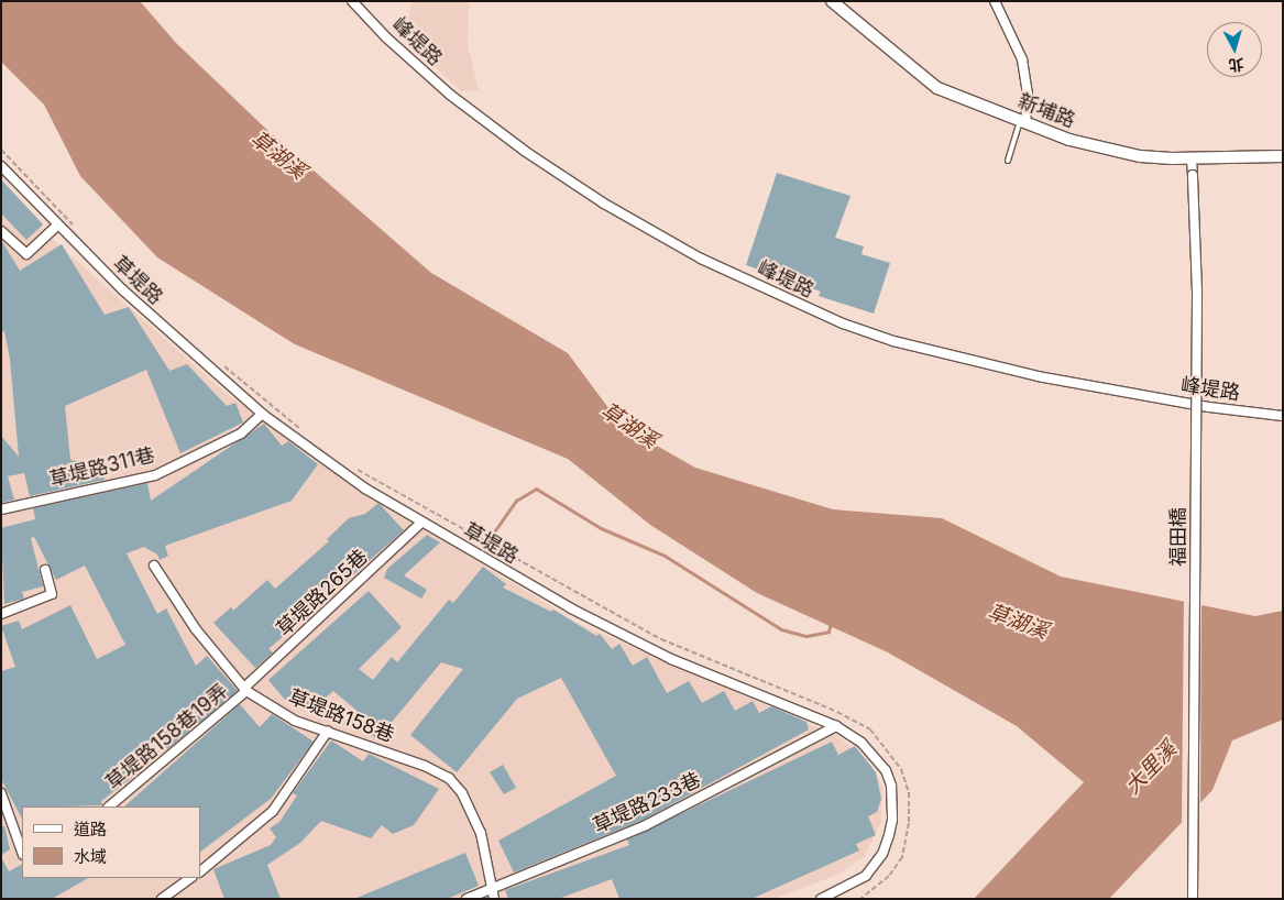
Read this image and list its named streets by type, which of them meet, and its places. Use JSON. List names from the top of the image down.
{
  "streets": {
    "street": [
      "峰堤路",
      "新埔路",
      "草堤路",
      "草堤路311巷",
      "福田橋",
      "草堤路265巷",
      "草堤路158巷",
      "草堤路158巷19弄",
      "草堤路233巷"
    ]
  },
  "crossings": [
    ["新埔路", "福田橋"],
    ["草堤路", "草堤路311巷"],
    ["草堤路", "草堤路265巷"],
    ["草堤路", "草堤路233巷"],
    ["草堤路265巷", "草堤路158巷"],
    ["草堤路265巷", "草堤路158巷19弄"],
    ["草堤路158巷", "草堤路158巷19弄"],
    ["草堤路158巷", "草堤路233巷"]
  ],
  "water": ["草湖溪", "大里溪"],
  "legend": ["道路", "水域"],
  "north": "bottom"
}
